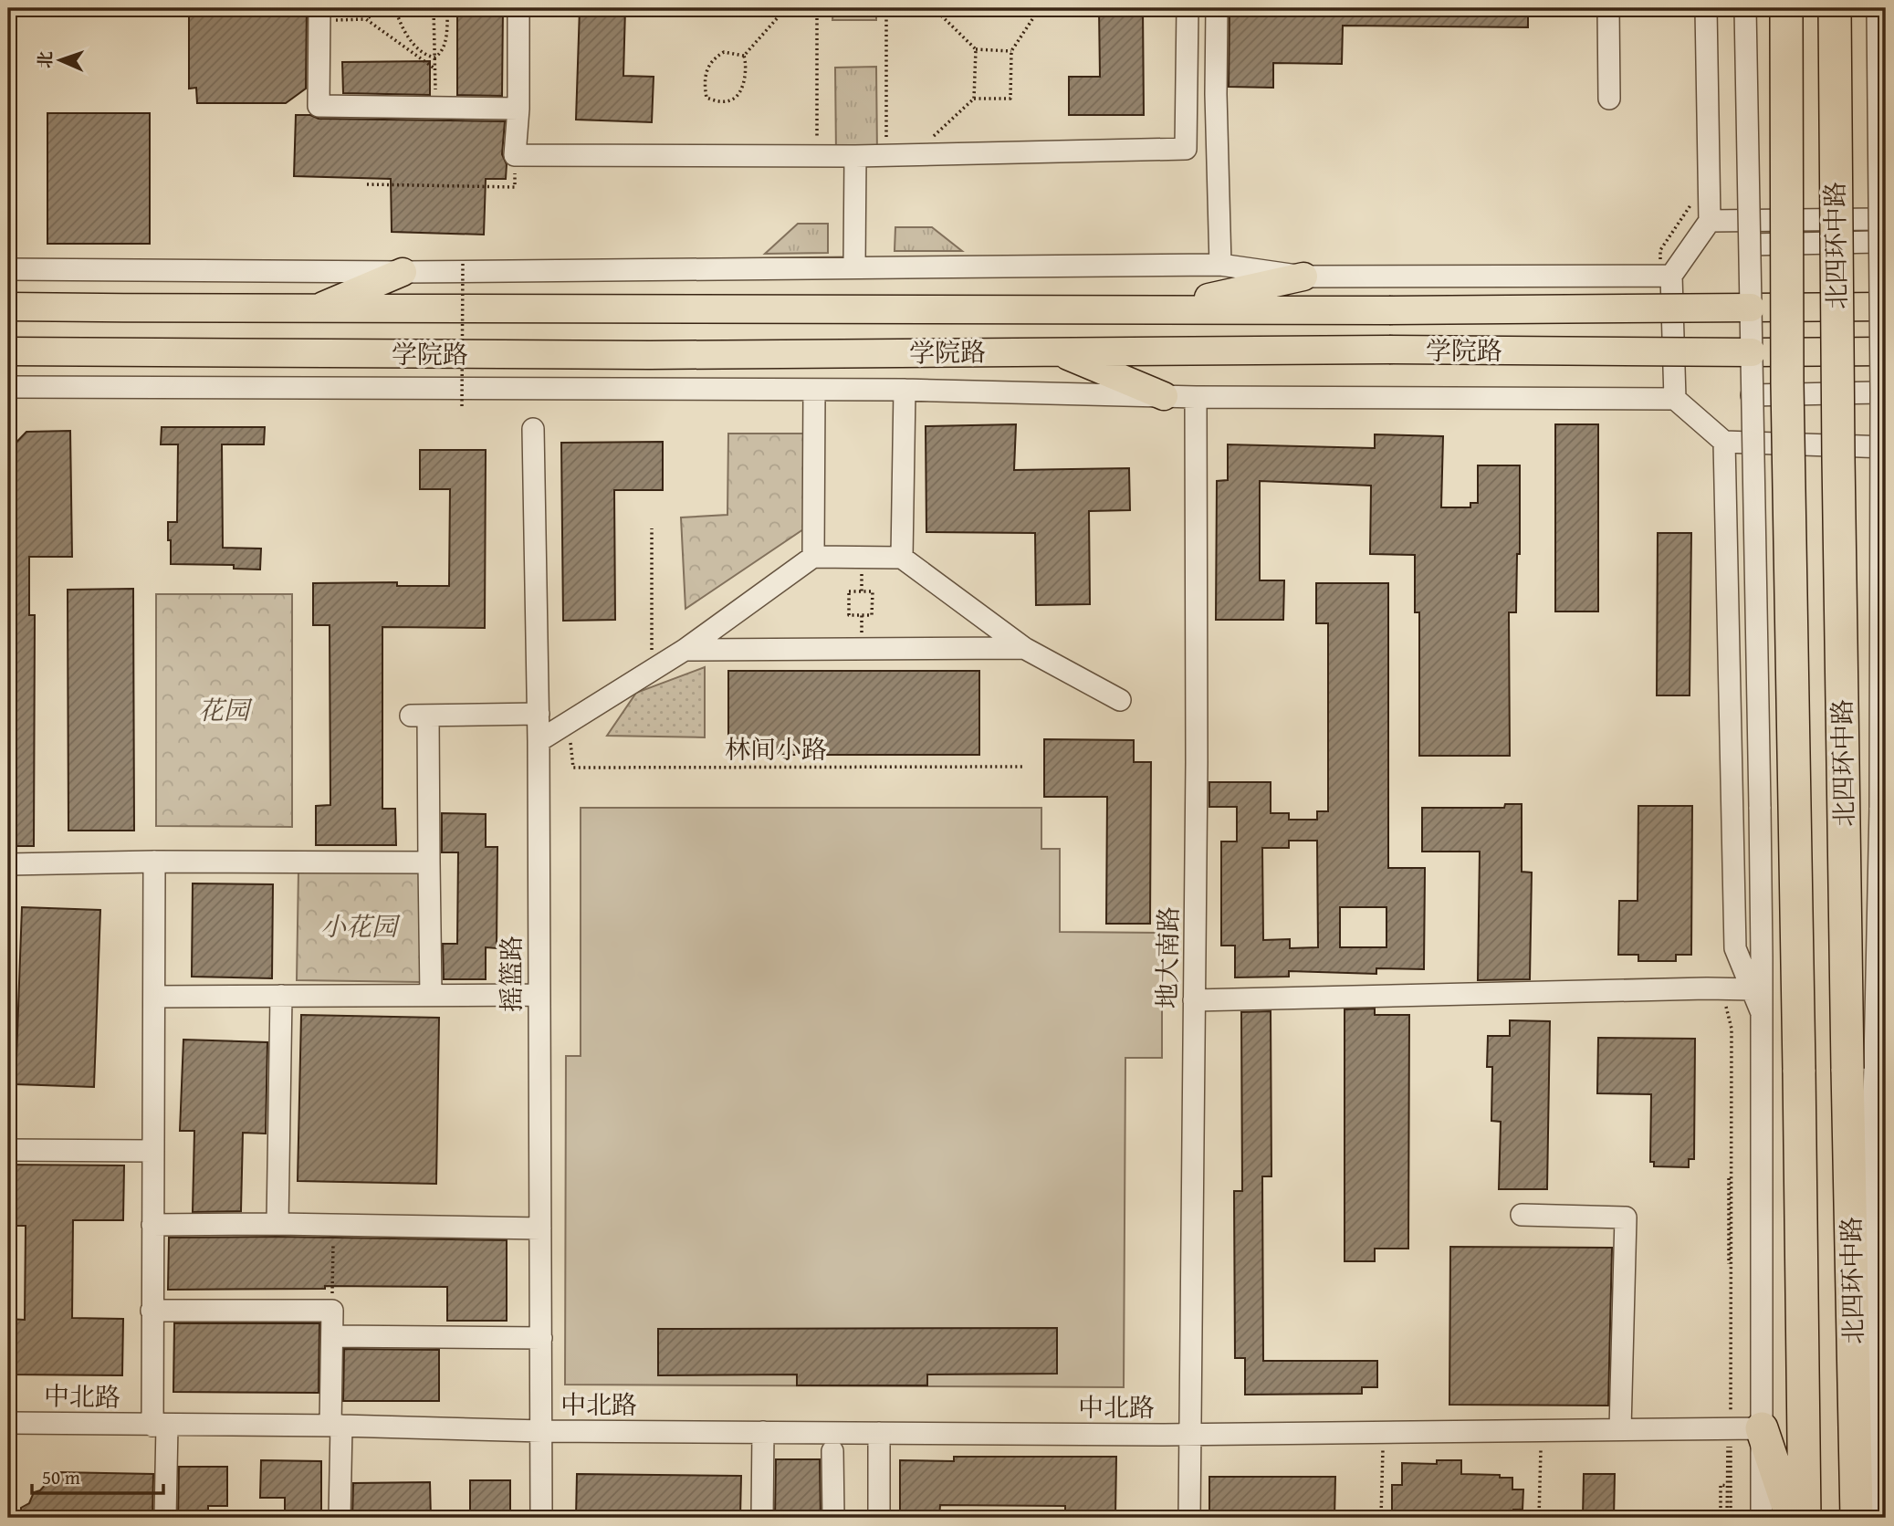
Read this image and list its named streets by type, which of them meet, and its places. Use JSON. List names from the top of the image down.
{
  "streets": {
    "highway": ["北四环中路"],
    "main road": ["学院路"],
    "street": ["地大南路", "摇篮路", "中北路"],
    "path": ["林间小路"]
  },
  "crossings": [
    ["北四环中路", "学院路"],
    ["学院路", "地大南路"],
    ["地大南路", "中北路"],
    ["摇篮路", "中北路"]
  ],
  "parks": ["花园", "小花园"],
  "scale_bar": "50 m",
  "north": "left"
}
